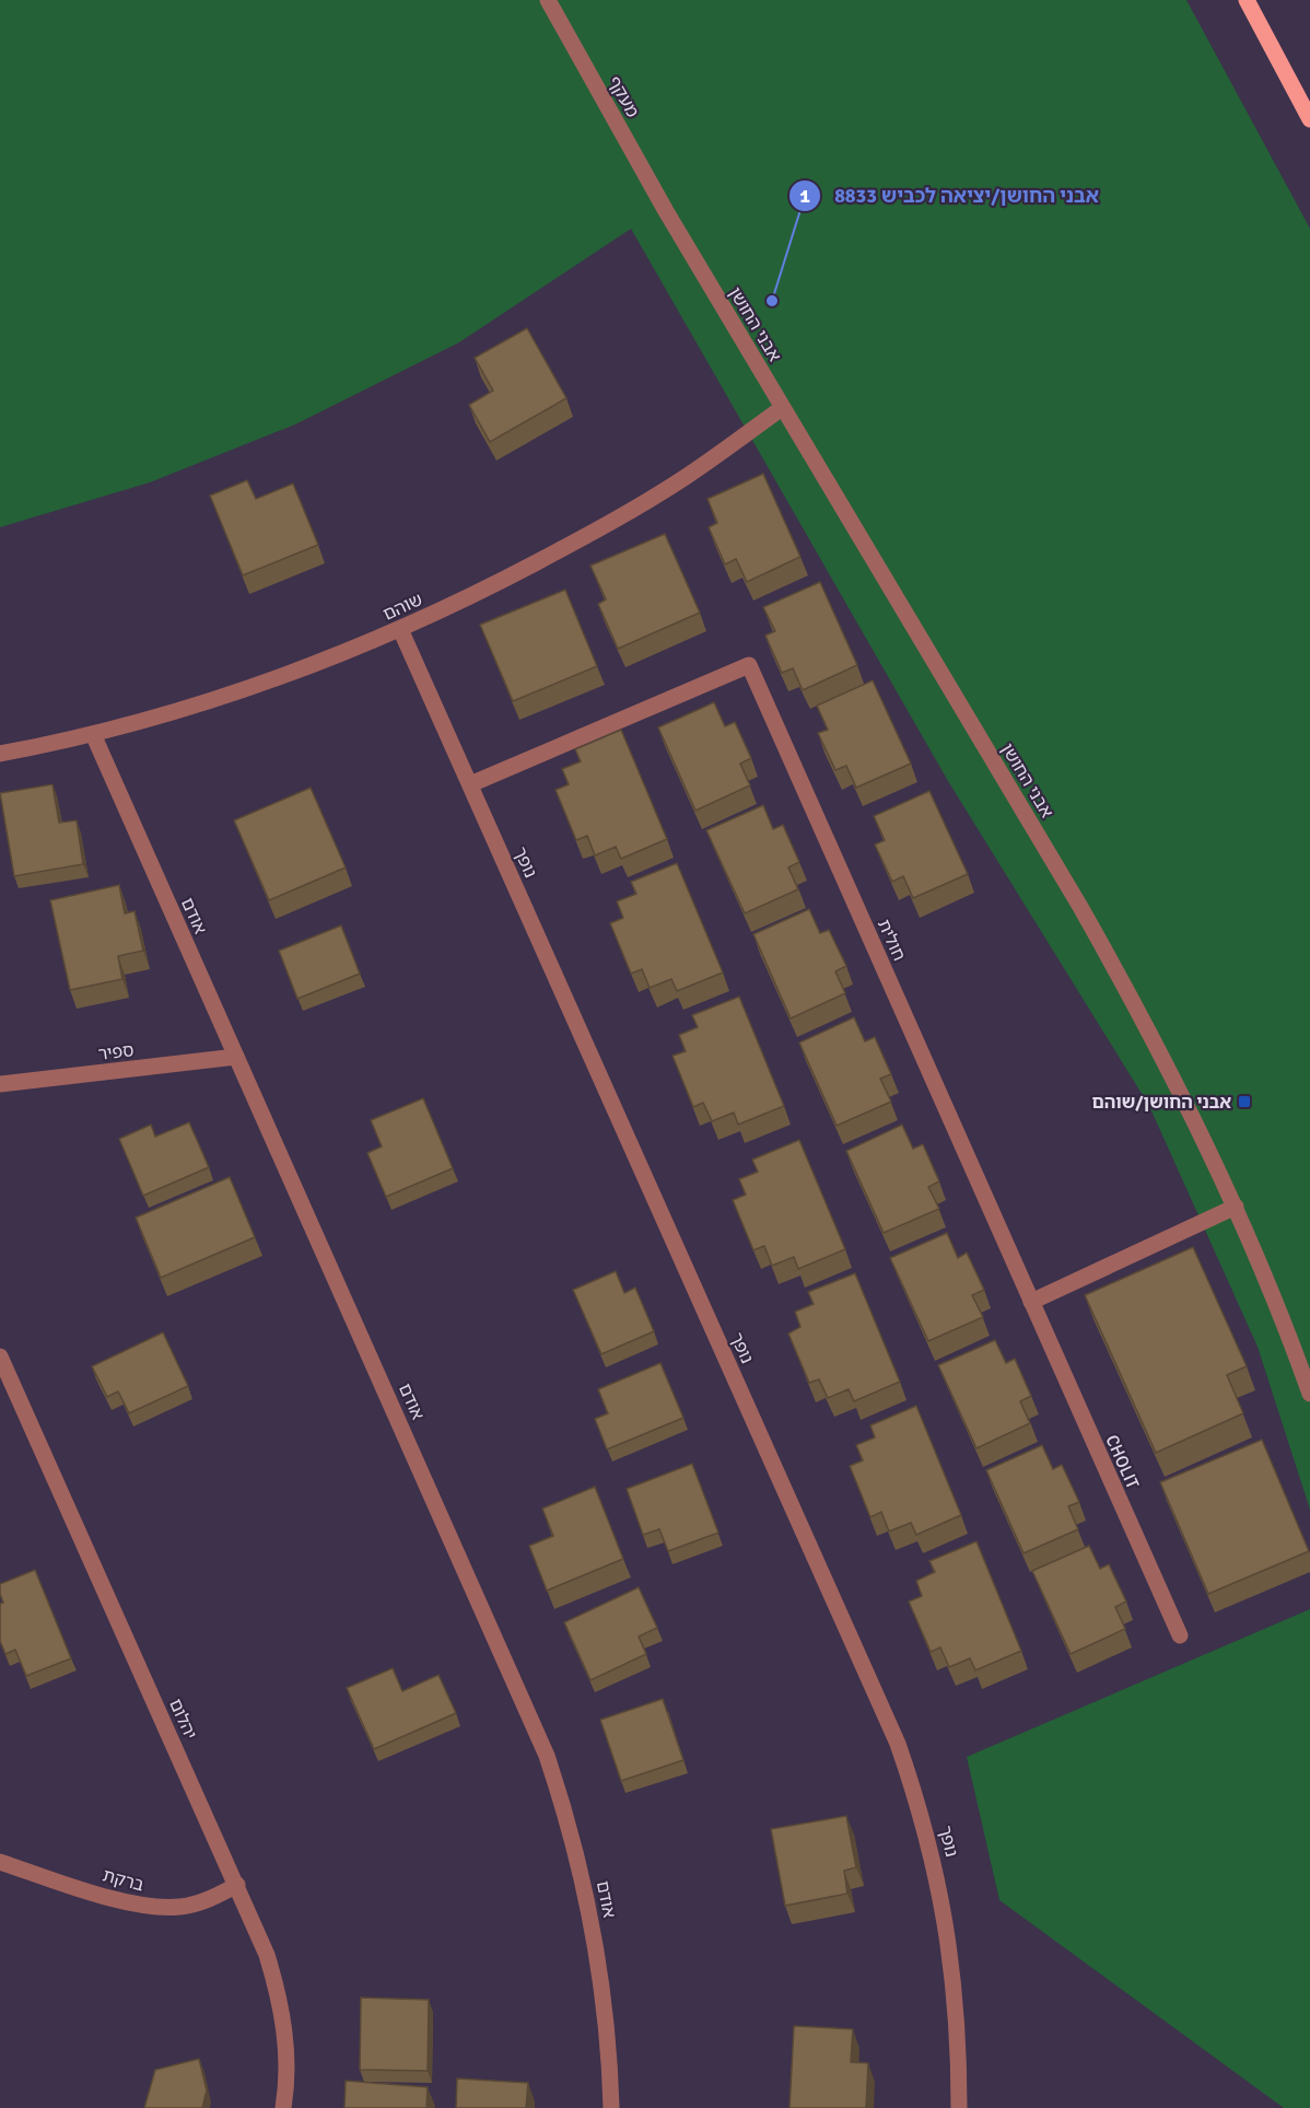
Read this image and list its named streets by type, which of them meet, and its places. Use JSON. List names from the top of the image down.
{
  "streets": {
    "street": [
      "מעקף",
      "אבני החושן",
      "שוהם",
      "נופך",
      "אודם",
      "חולית",
      "ספיר",
      "CHOLIT",
      "יהלום",
      "ברקת"
    ]
  },
  "crossings": [
    ["מעקף", "אבני החושן"],
    ["אבני החושן", "שוהם"],
    ["שוהם", "נופך"],
    ["שוהם", "אודם"],
    ["נופך", "חולית"],
    ["אודם", "ספיר"],
    ["חולית", "CHOLIT"],
    ["יהלום", "ברקת"]
  ],
  "places": {
    "other": ["אבני החושן/יציאה לכביש 8833"],
    "transit": ["אבני החושן/שוהם"]
  }
}
